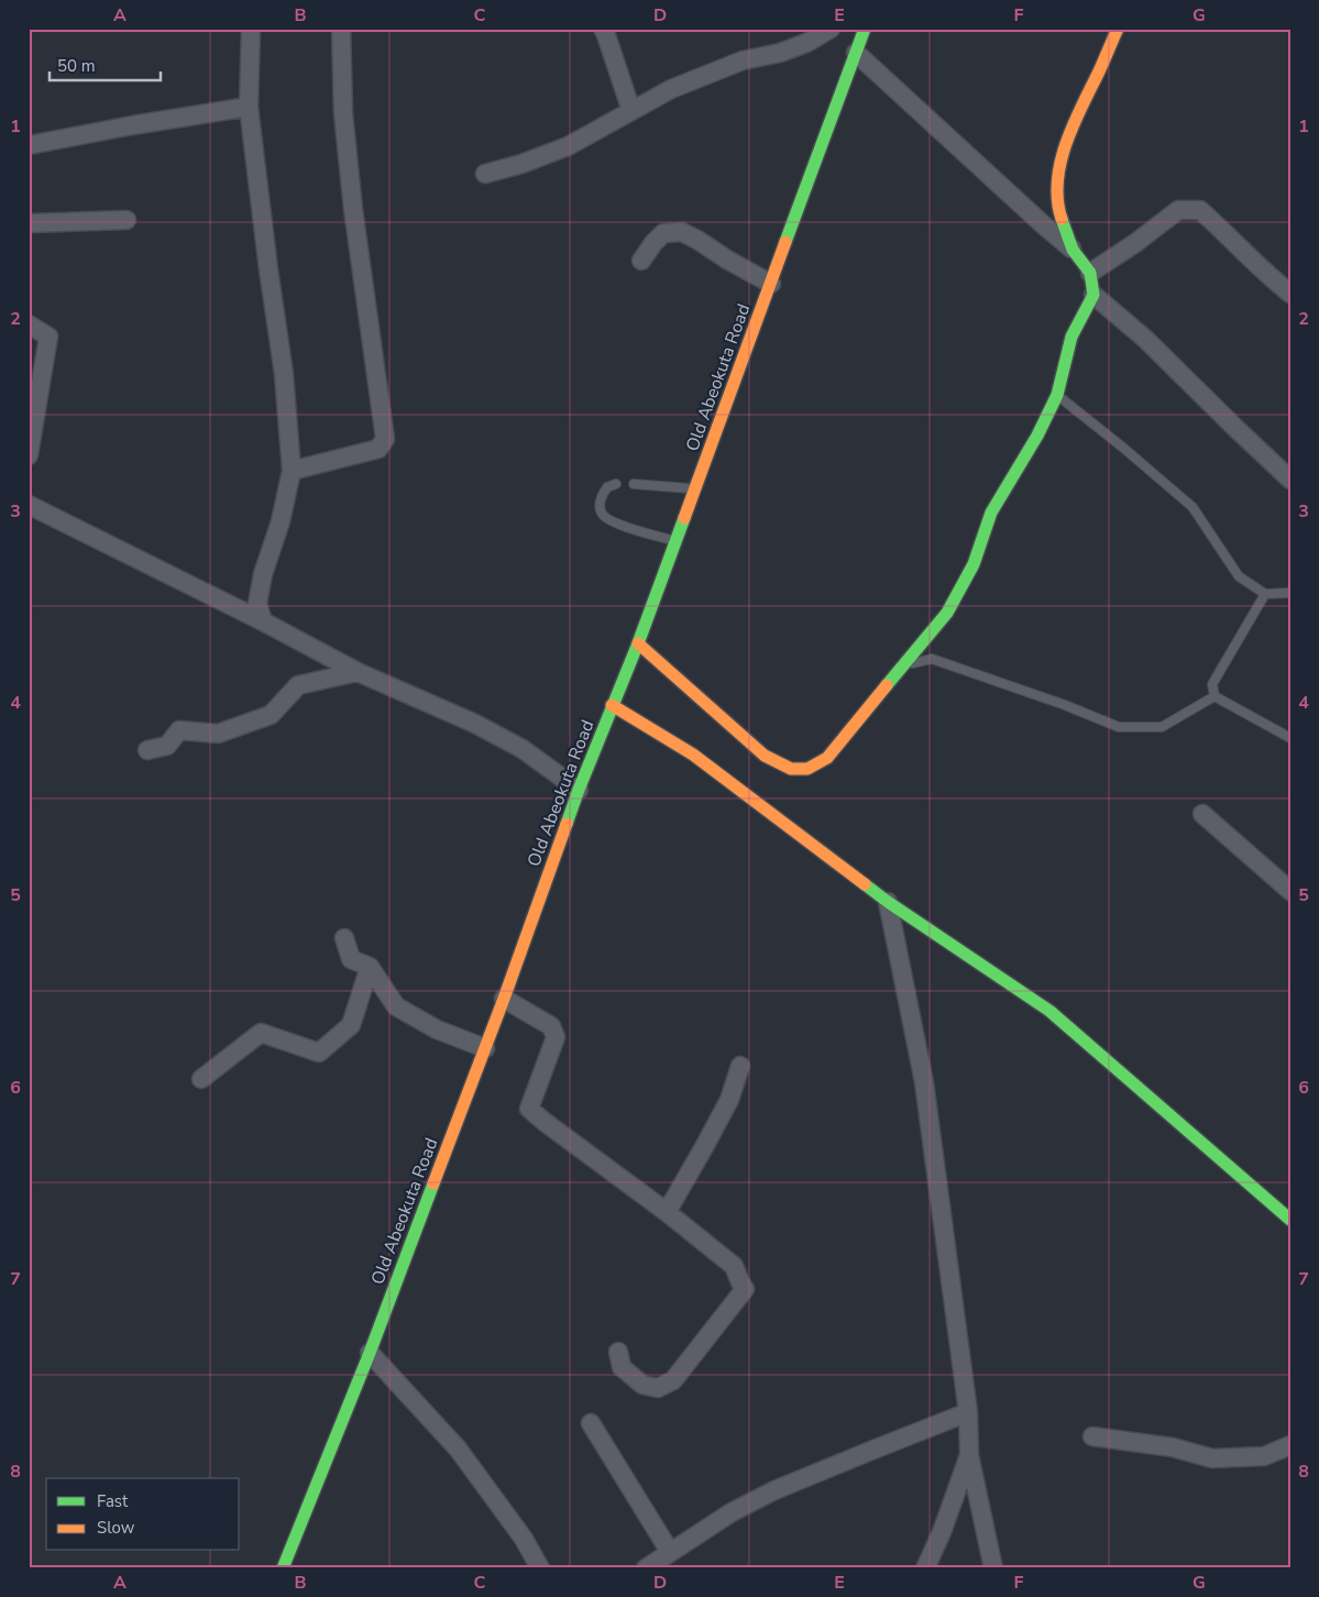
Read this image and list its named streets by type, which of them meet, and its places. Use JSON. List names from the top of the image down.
{
  "streets": {
    "main road": ["Old Abeokuta Road"]
  },
  "legend": ["Fast", "Slow"],
  "scale_bar": "50 m",
  "grid": {
    "columns": [
      "A",
      "B",
      "C",
      "D",
      "E",
      "F",
      "G"
    ],
    "rows": [
      "1",
      "2",
      "3",
      "4",
      "5",
      "6",
      "7",
      "8"
    ]
  }
}
